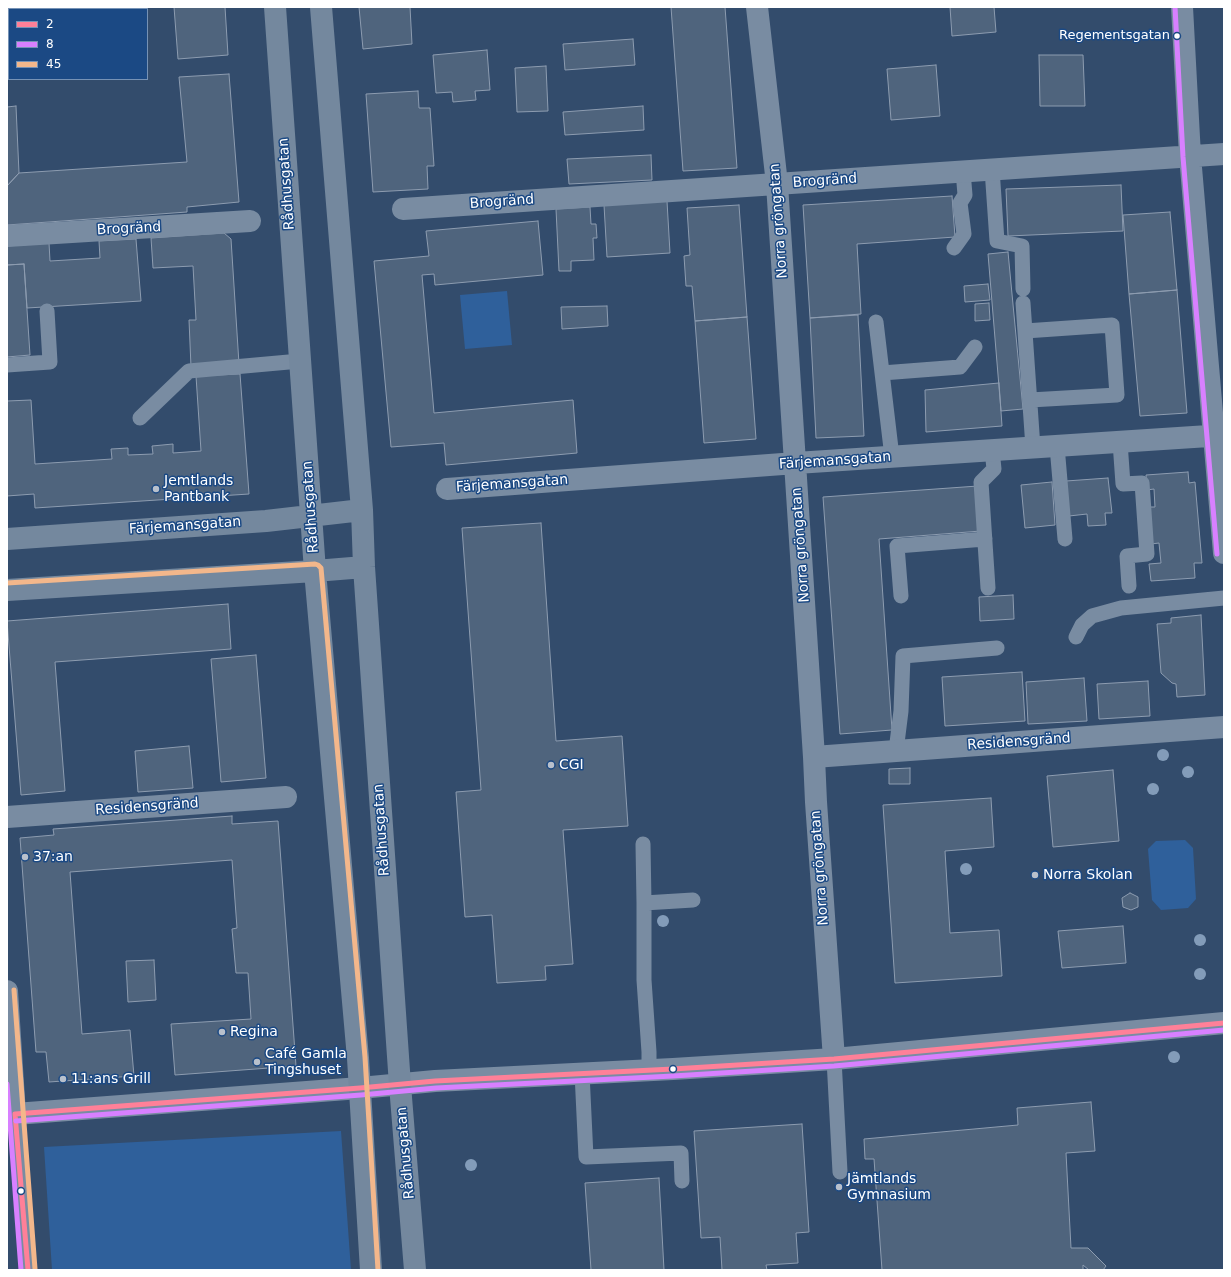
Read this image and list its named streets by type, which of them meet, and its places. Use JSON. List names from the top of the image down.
{
  "streets": {
    "main road": ["Rådhusgatan", "Färjemansgatan"],
    "street": ["Brogränd", "Norra gröngatan", "Residensgränd"]
  },
  "crossings": [
    ["Brogränd", "Norra gröngatan"],
    ["Rådhusgatan", "Färjemansgatan"],
    ["Norra gröngatan", "Färjemansgatan"],
    ["Norra gröngatan", "Residensgränd"]
  ],
  "places": [
    "Regementsgatan",
    "Jemtlands Pantbank",
    "CGI",
    "37:an",
    "Norra Skolan",
    "Regina",
    "Café Gamla Tingshuset",
    "11:ans Grill",
    "Jämtlands Gymnasium"
  ],
  "lines": ["transit line 8", "transit line 45", "transit line 2"],
  "legend": ["2", "8", "45"]
}
